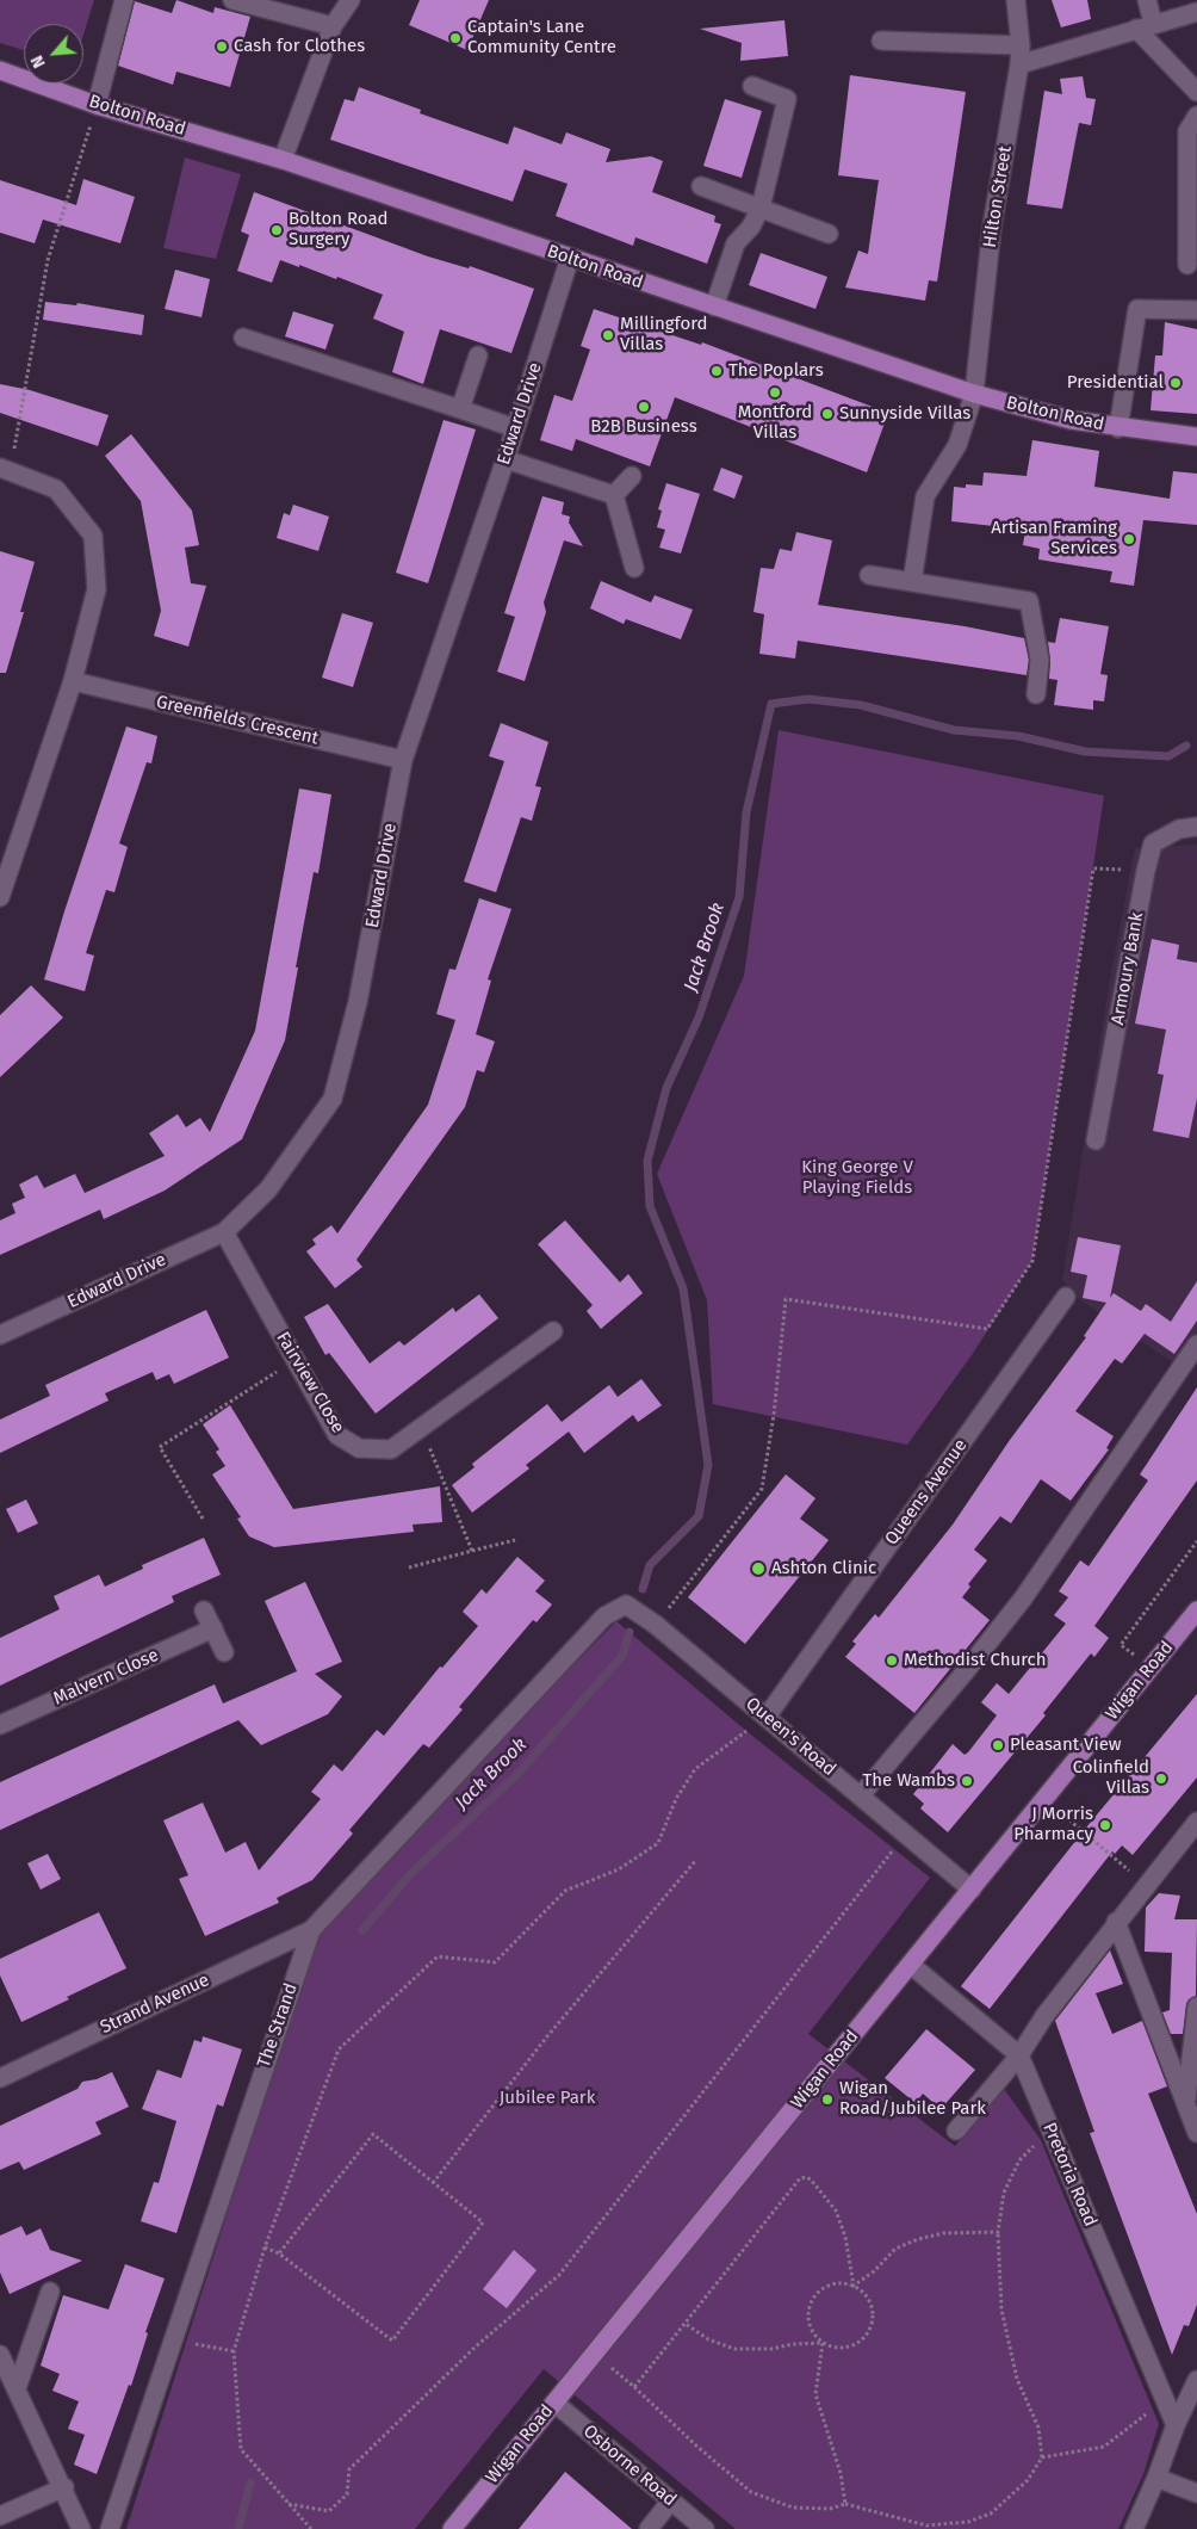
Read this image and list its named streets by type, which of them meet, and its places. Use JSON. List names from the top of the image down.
{
  "streets": {
    "main road": ["Bolton Road", "Wigan Road"],
    "street": [
      "Hilton Street",
      "Edward Drive",
      "Greenfields Crescent",
      "Armoury Bank",
      "Fairview Close",
      "Queens Avenue",
      "Malvern Close",
      "Queen's Road",
      "Strand Avenue",
      "The Strand",
      "Pretoria Road",
      "Osborne Road"
    ]
  },
  "crossings": [
    ["Bolton Road", "Hilton Street"],
    ["Bolton Road", "Edward Drive"],
    ["Edward Drive", "Greenfields Crescent"],
    ["Edward Drive", "Fairview Close"],
    ["Queens Avenue", "Queen's Road"],
    ["Wigan Road", "Queen's Road"],
    ["Wigan Road", "Pretoria Road"],
    ["Wigan Road", "Osborne Road"],
    ["Queen's Road", "The Strand"],
    ["Strand Avenue", "The Strand"]
  ],
  "water": ["Jack Brook"],
  "parks": ["King George V Playing Fields", "Jubilee Park"],
  "places": [
    "Captain's Lane Community Centre",
    "Cash for Clothes",
    "Bolton Road Surgery",
    "Millingford Villas",
    "The Poplars",
    "Presidential",
    "Montford Villas",
    "B2B Business",
    "Sunnyside Villas",
    "Artisan Framing Services",
    "Ashton Clinic",
    "Methodist Church",
    "Pleasant View",
    "Colinfield Villas",
    "The Wambs",
    "J Morris Pharmacy",
    "Wigan Road/Jubilee Park"
  ],
  "north": "bottom left"
}
